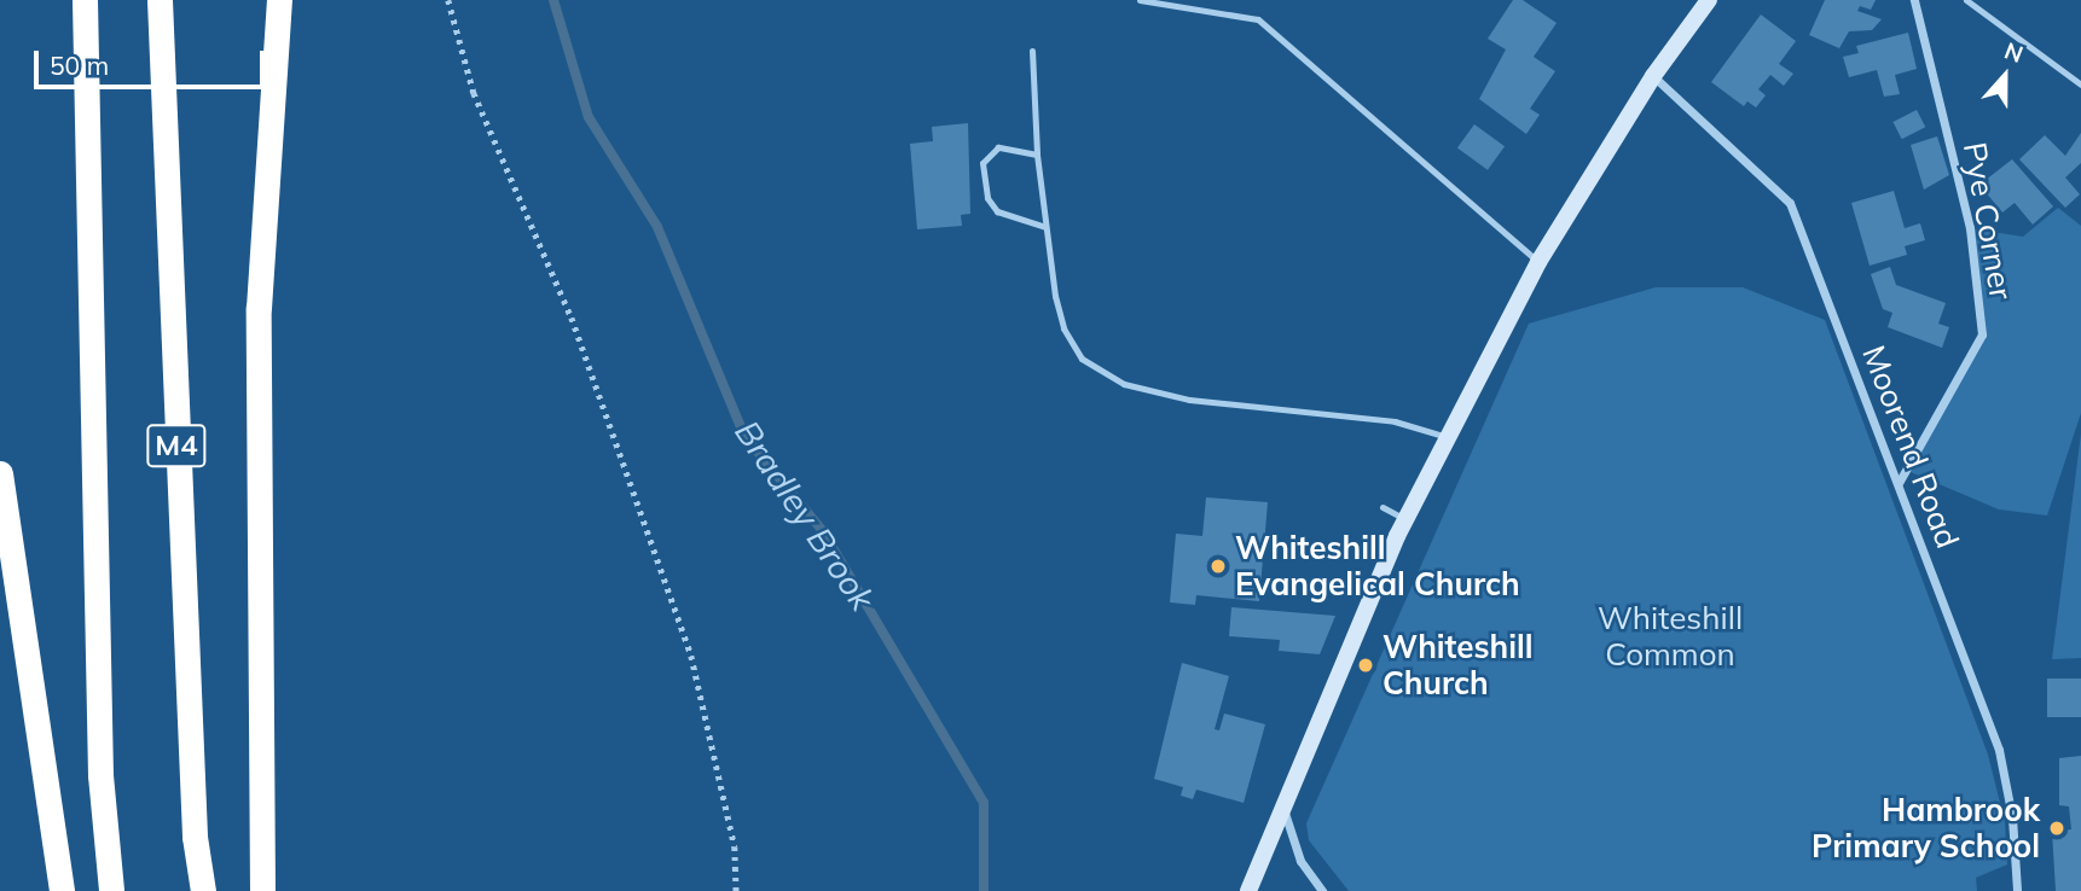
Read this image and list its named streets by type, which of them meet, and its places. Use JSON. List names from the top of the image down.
{
  "streets": {
    "highway": ["M4"],
    "street": ["Pye Corner", "Moorend Road"]
  },
  "crossings": [
    ["Pye Corner", "Moorend Road"]
  ],
  "water": ["Bradley Brook"],
  "parks": ["Whiteshill Common"],
  "places": ["Whiteshill Evangelical Church", "Whiteshill Church", "Hambrook Primary School"],
  "scale_bar": "50 m",
  "north": "top"
}
